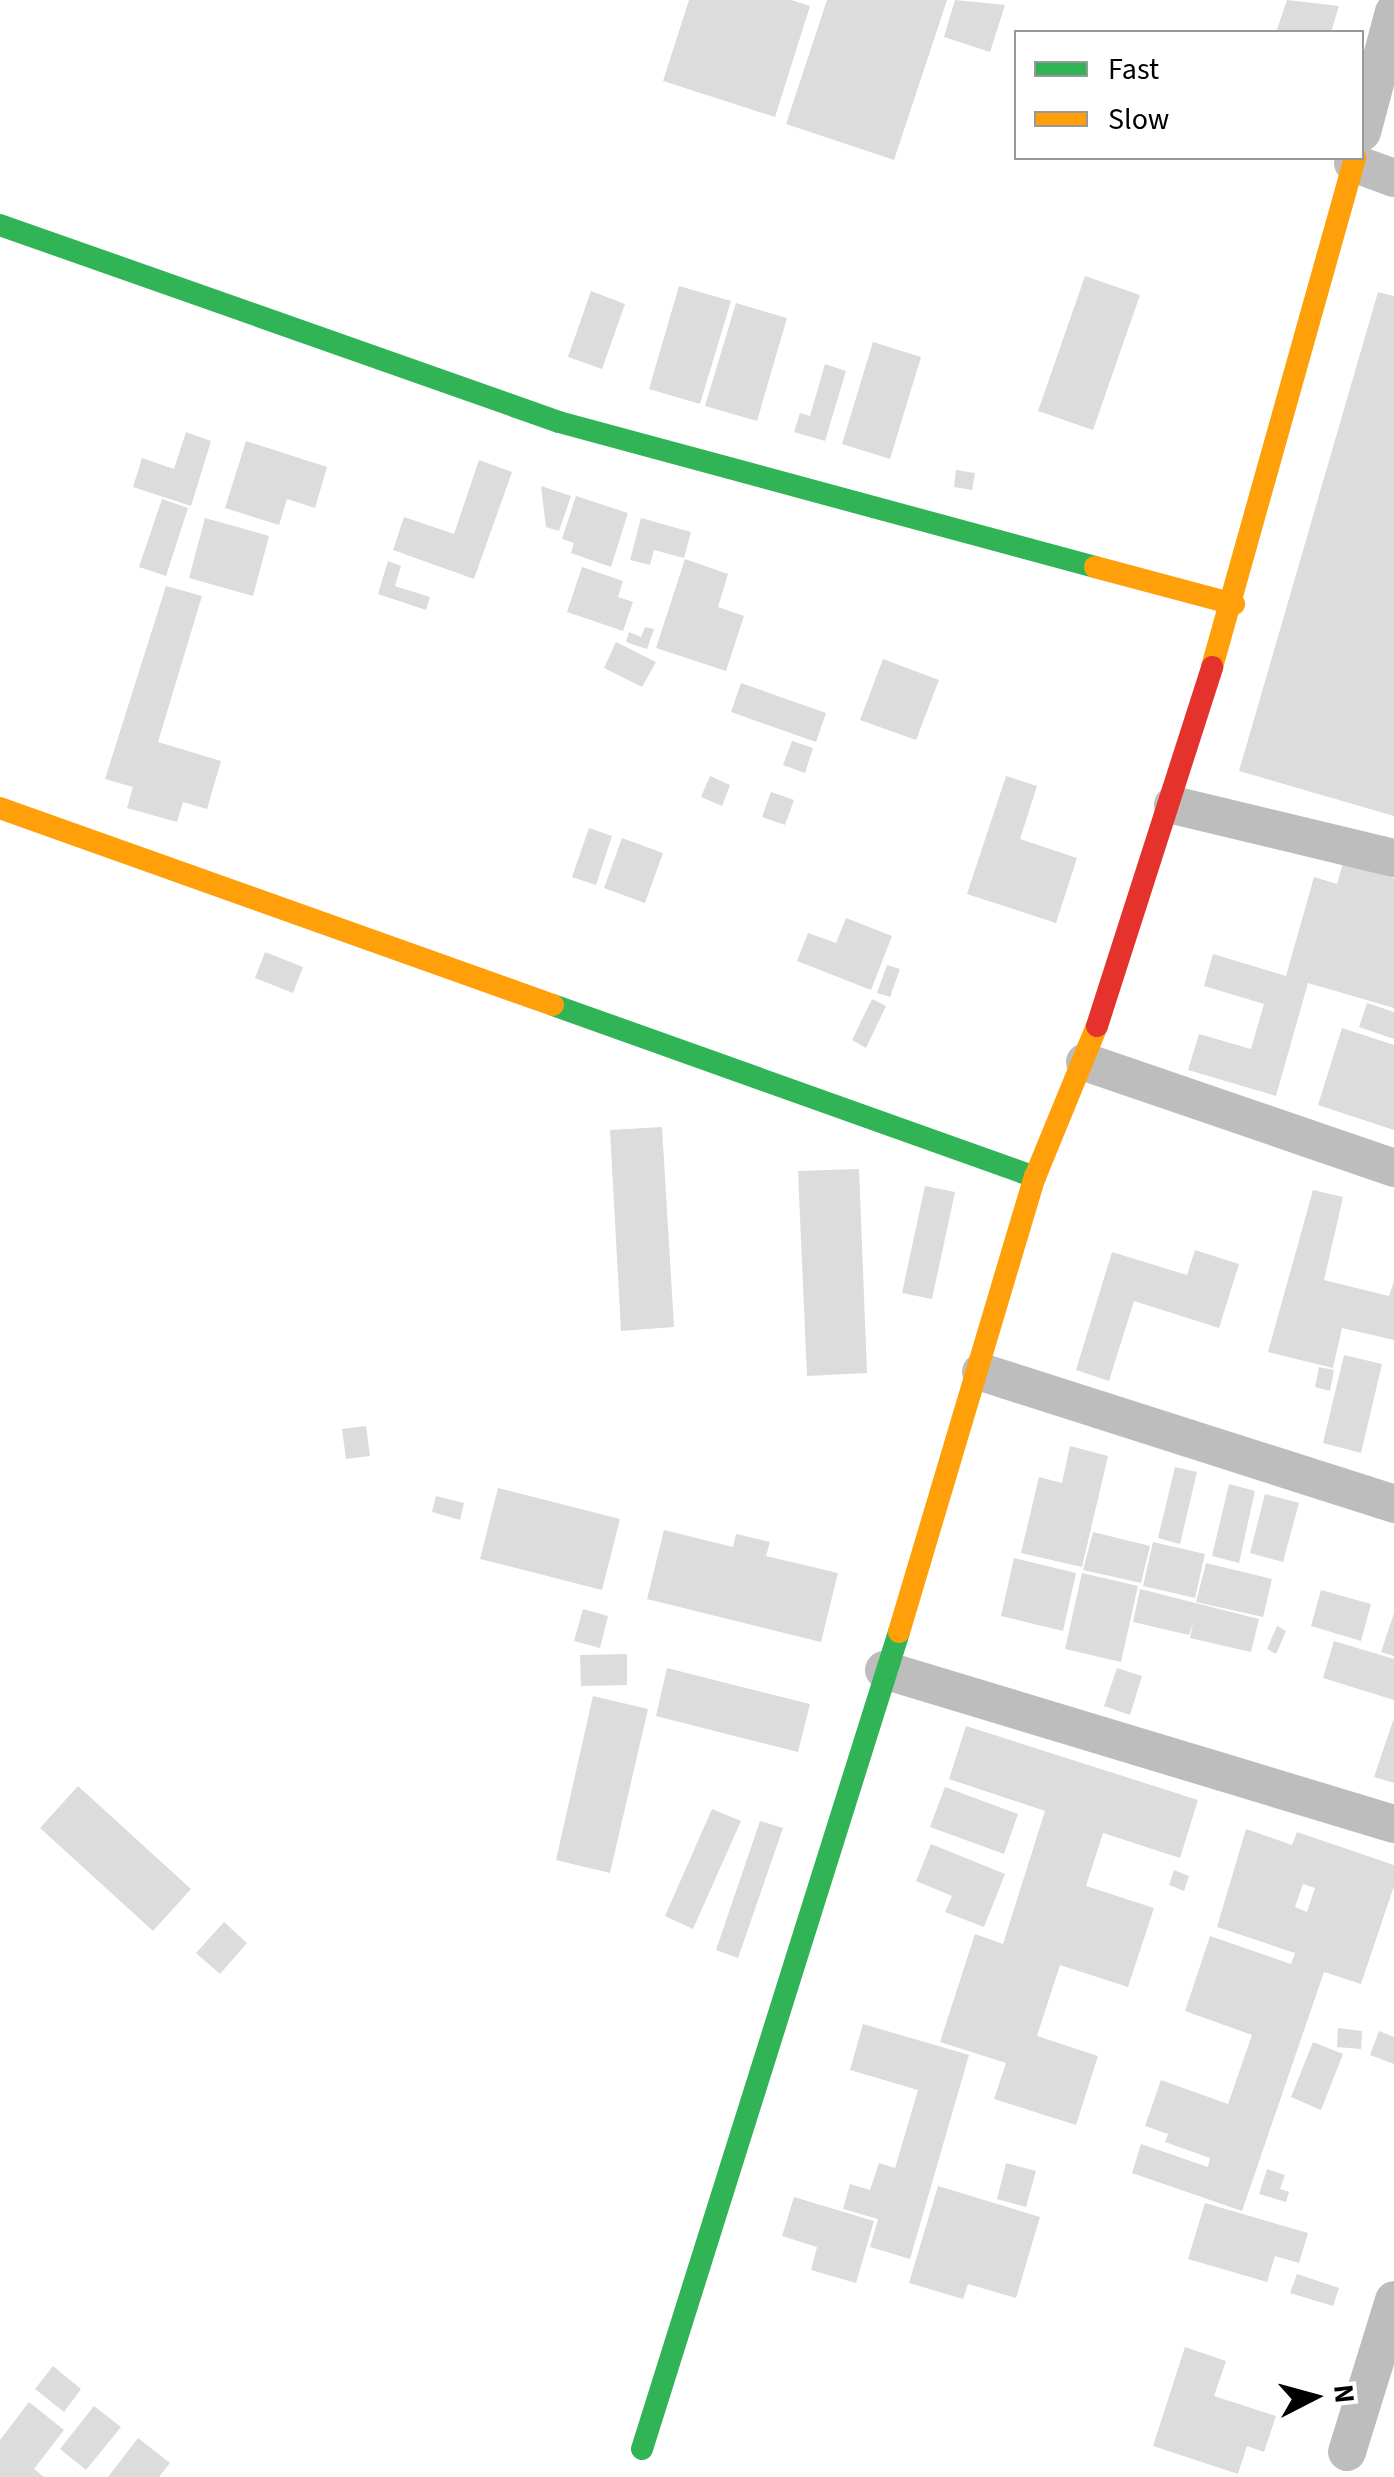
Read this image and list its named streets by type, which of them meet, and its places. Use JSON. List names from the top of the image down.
{
  "legend": ["Fast", "Slow"],
  "north": "right"
}
